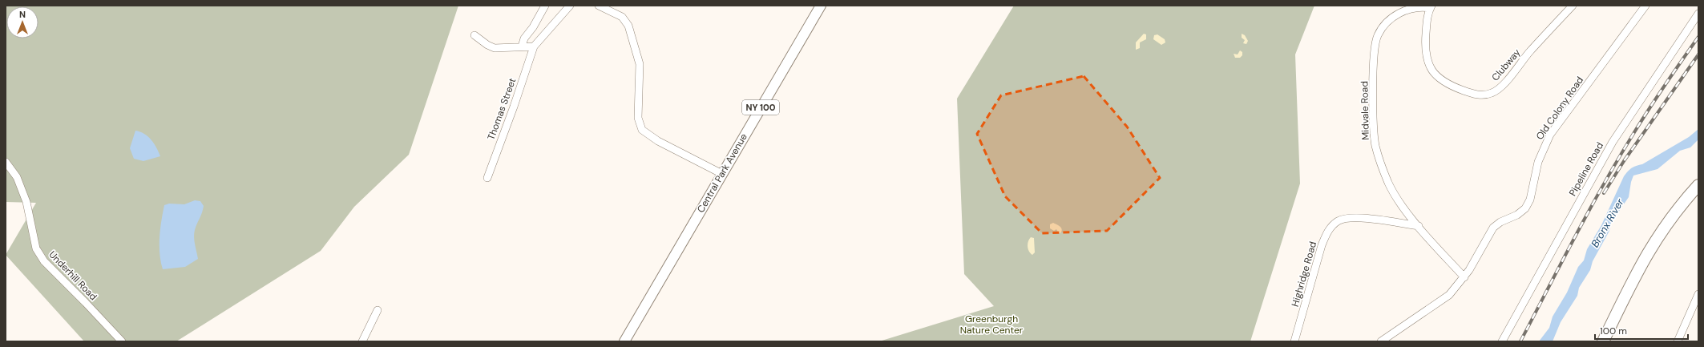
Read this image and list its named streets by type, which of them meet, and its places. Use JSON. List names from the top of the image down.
{
  "streets": {
    "main road": ["NY 100", "Central Park Avenue"],
    "street": [
      "Clubway",
      "Old Colony Road",
      "Thomas Street",
      "Midvale Road",
      "Pipeline Road",
      "Highridge Road",
      "Underhill Road"
    ]
  },
  "crossings": [
    ["Clubway", "Midvale Road"],
    ["Old Colony Road", "Midvale Road"],
    ["Midvale Road", "Highridge Road"]
  ],
  "water": ["Bronx River"],
  "parks": ["Greenburgh Nature Center"],
  "scale_bar": "100 m",
  "north": "top"
}
